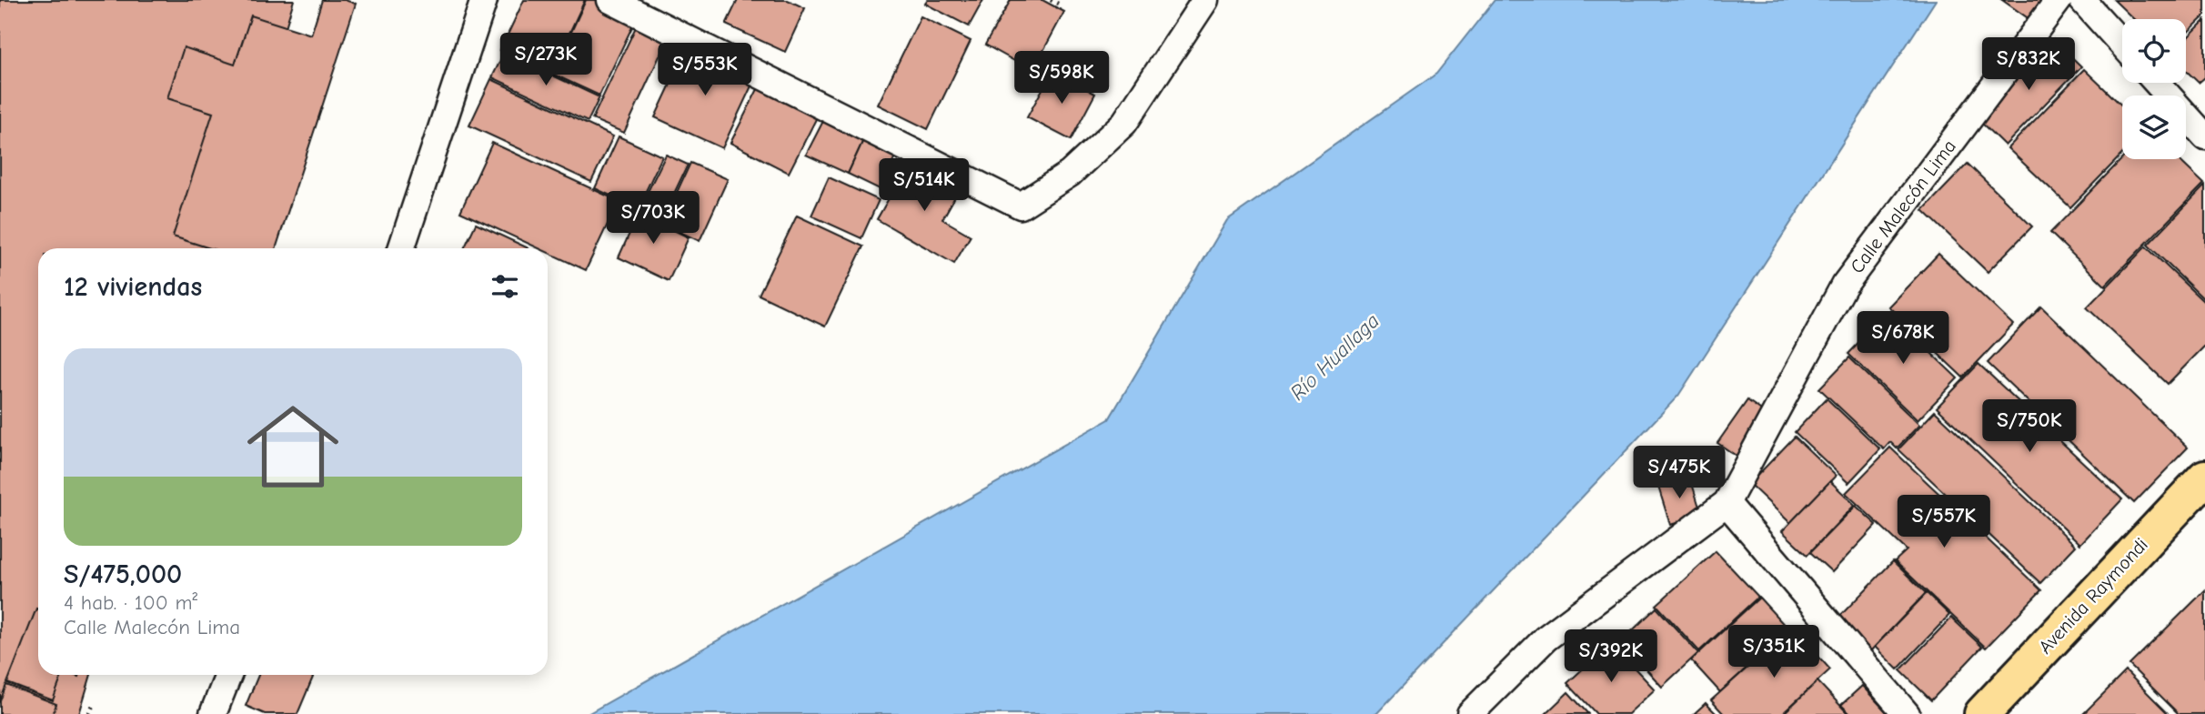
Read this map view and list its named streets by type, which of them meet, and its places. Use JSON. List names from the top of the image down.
{
  "streets": {
    "highway": ["Avenida Raymondi"],
    "street": ["Calle Malecón Lima"]
  },
  "water": ["Río Huallaga"],
  "page": {
    "price": [
      "S/273K",
      "S/832K",
      "S/553K",
      "S/598K",
      "S/514K",
      "S/703K",
      "S/678K",
      "S/750K",
      "S/475K",
      "S/557K",
      "S/351K",
      "S/392K"
    ],
    "heading": "12 viviendas",
    "list": [
      {
        "name": "S/475,000",
        "note": "4 hab. · 100 m² · Calle Malecón Lima"
      }
    ]
  }
}
